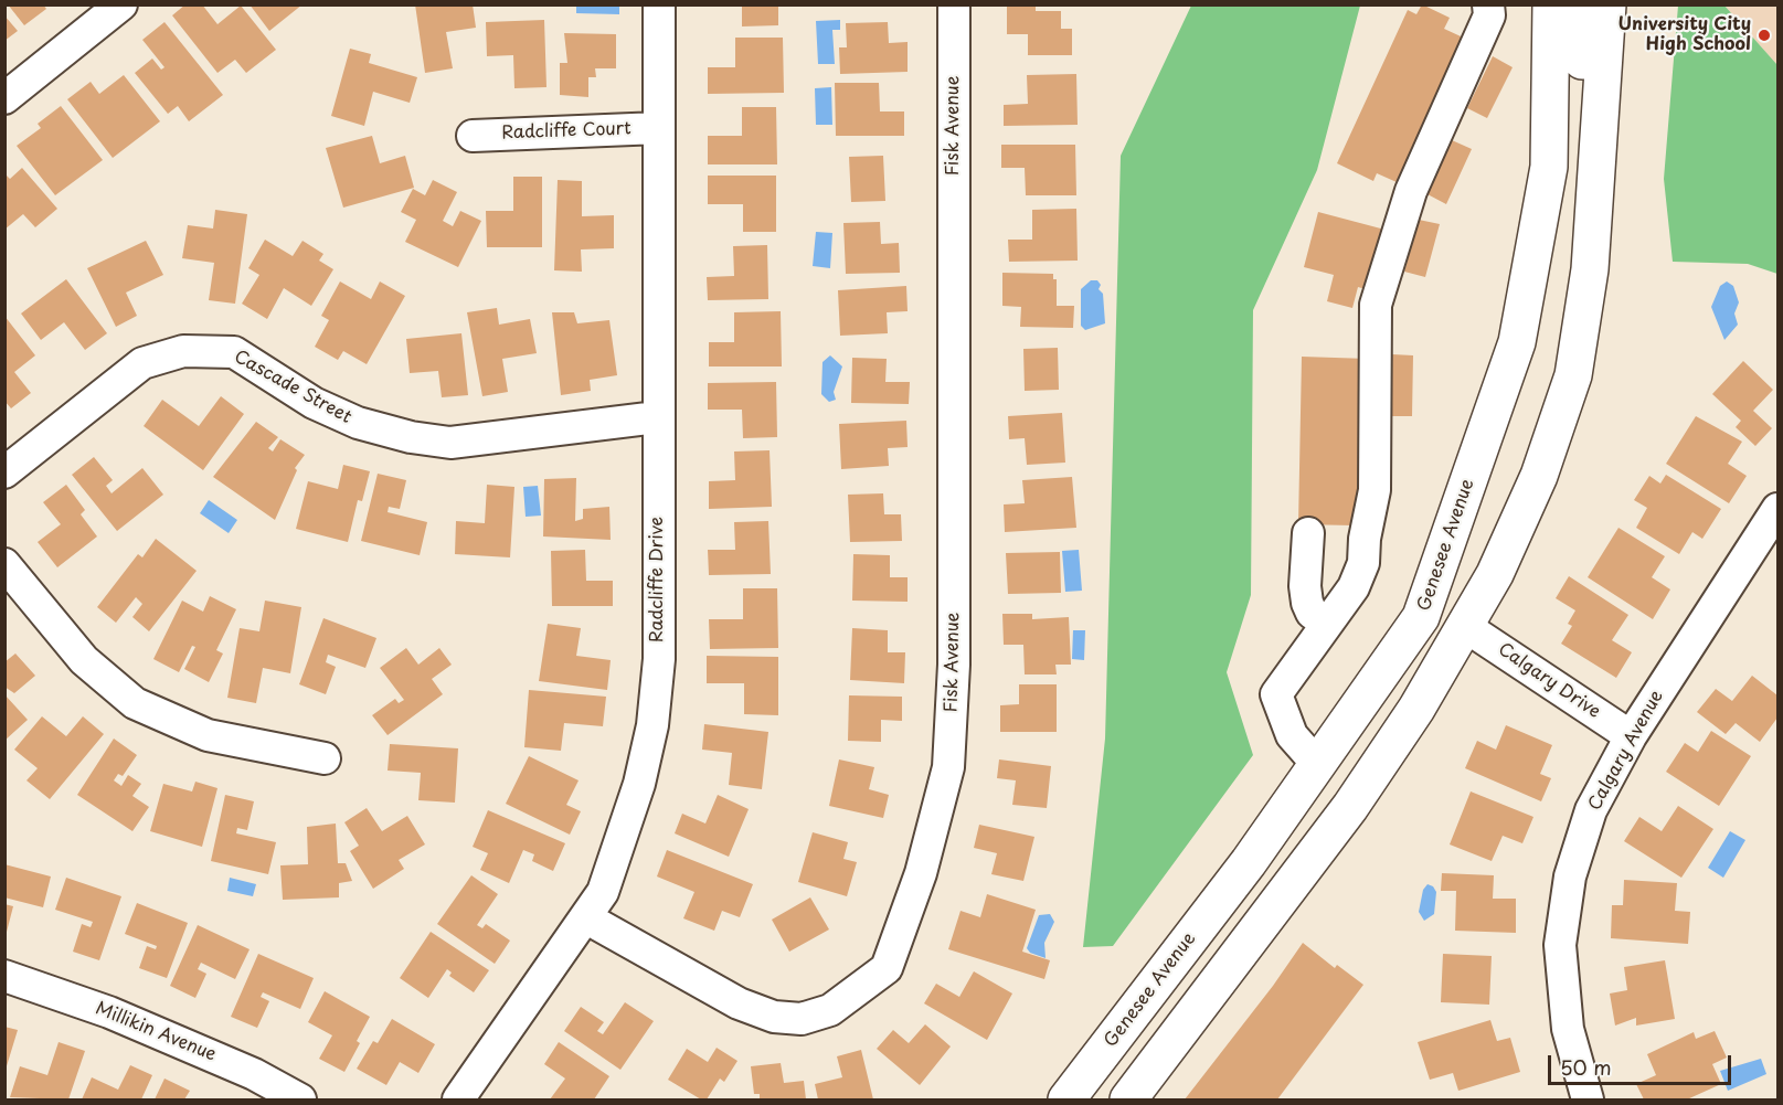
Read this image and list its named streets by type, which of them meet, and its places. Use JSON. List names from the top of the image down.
{
  "streets": {
    "main road": ["Genesee Avenue"],
    "street": [
      "Fisk Avenue",
      "Radcliffe Court",
      "Cascade Street",
      "Radcliffe Drive",
      "Calgary Drive",
      "Calgary Avenue",
      "Millikin Avenue"
    ]
  },
  "crossings": [
    ["Fisk Avenue", "Radcliffe Drive"],
    ["Radcliffe Court", "Radcliffe Drive"],
    ["Cascade Street", "Radcliffe Drive"],
    ["Calgary Drive", "Calgary Avenue"]
  ],
  "places": ["University City High School"],
  "scale_bar": "50 m"
}
